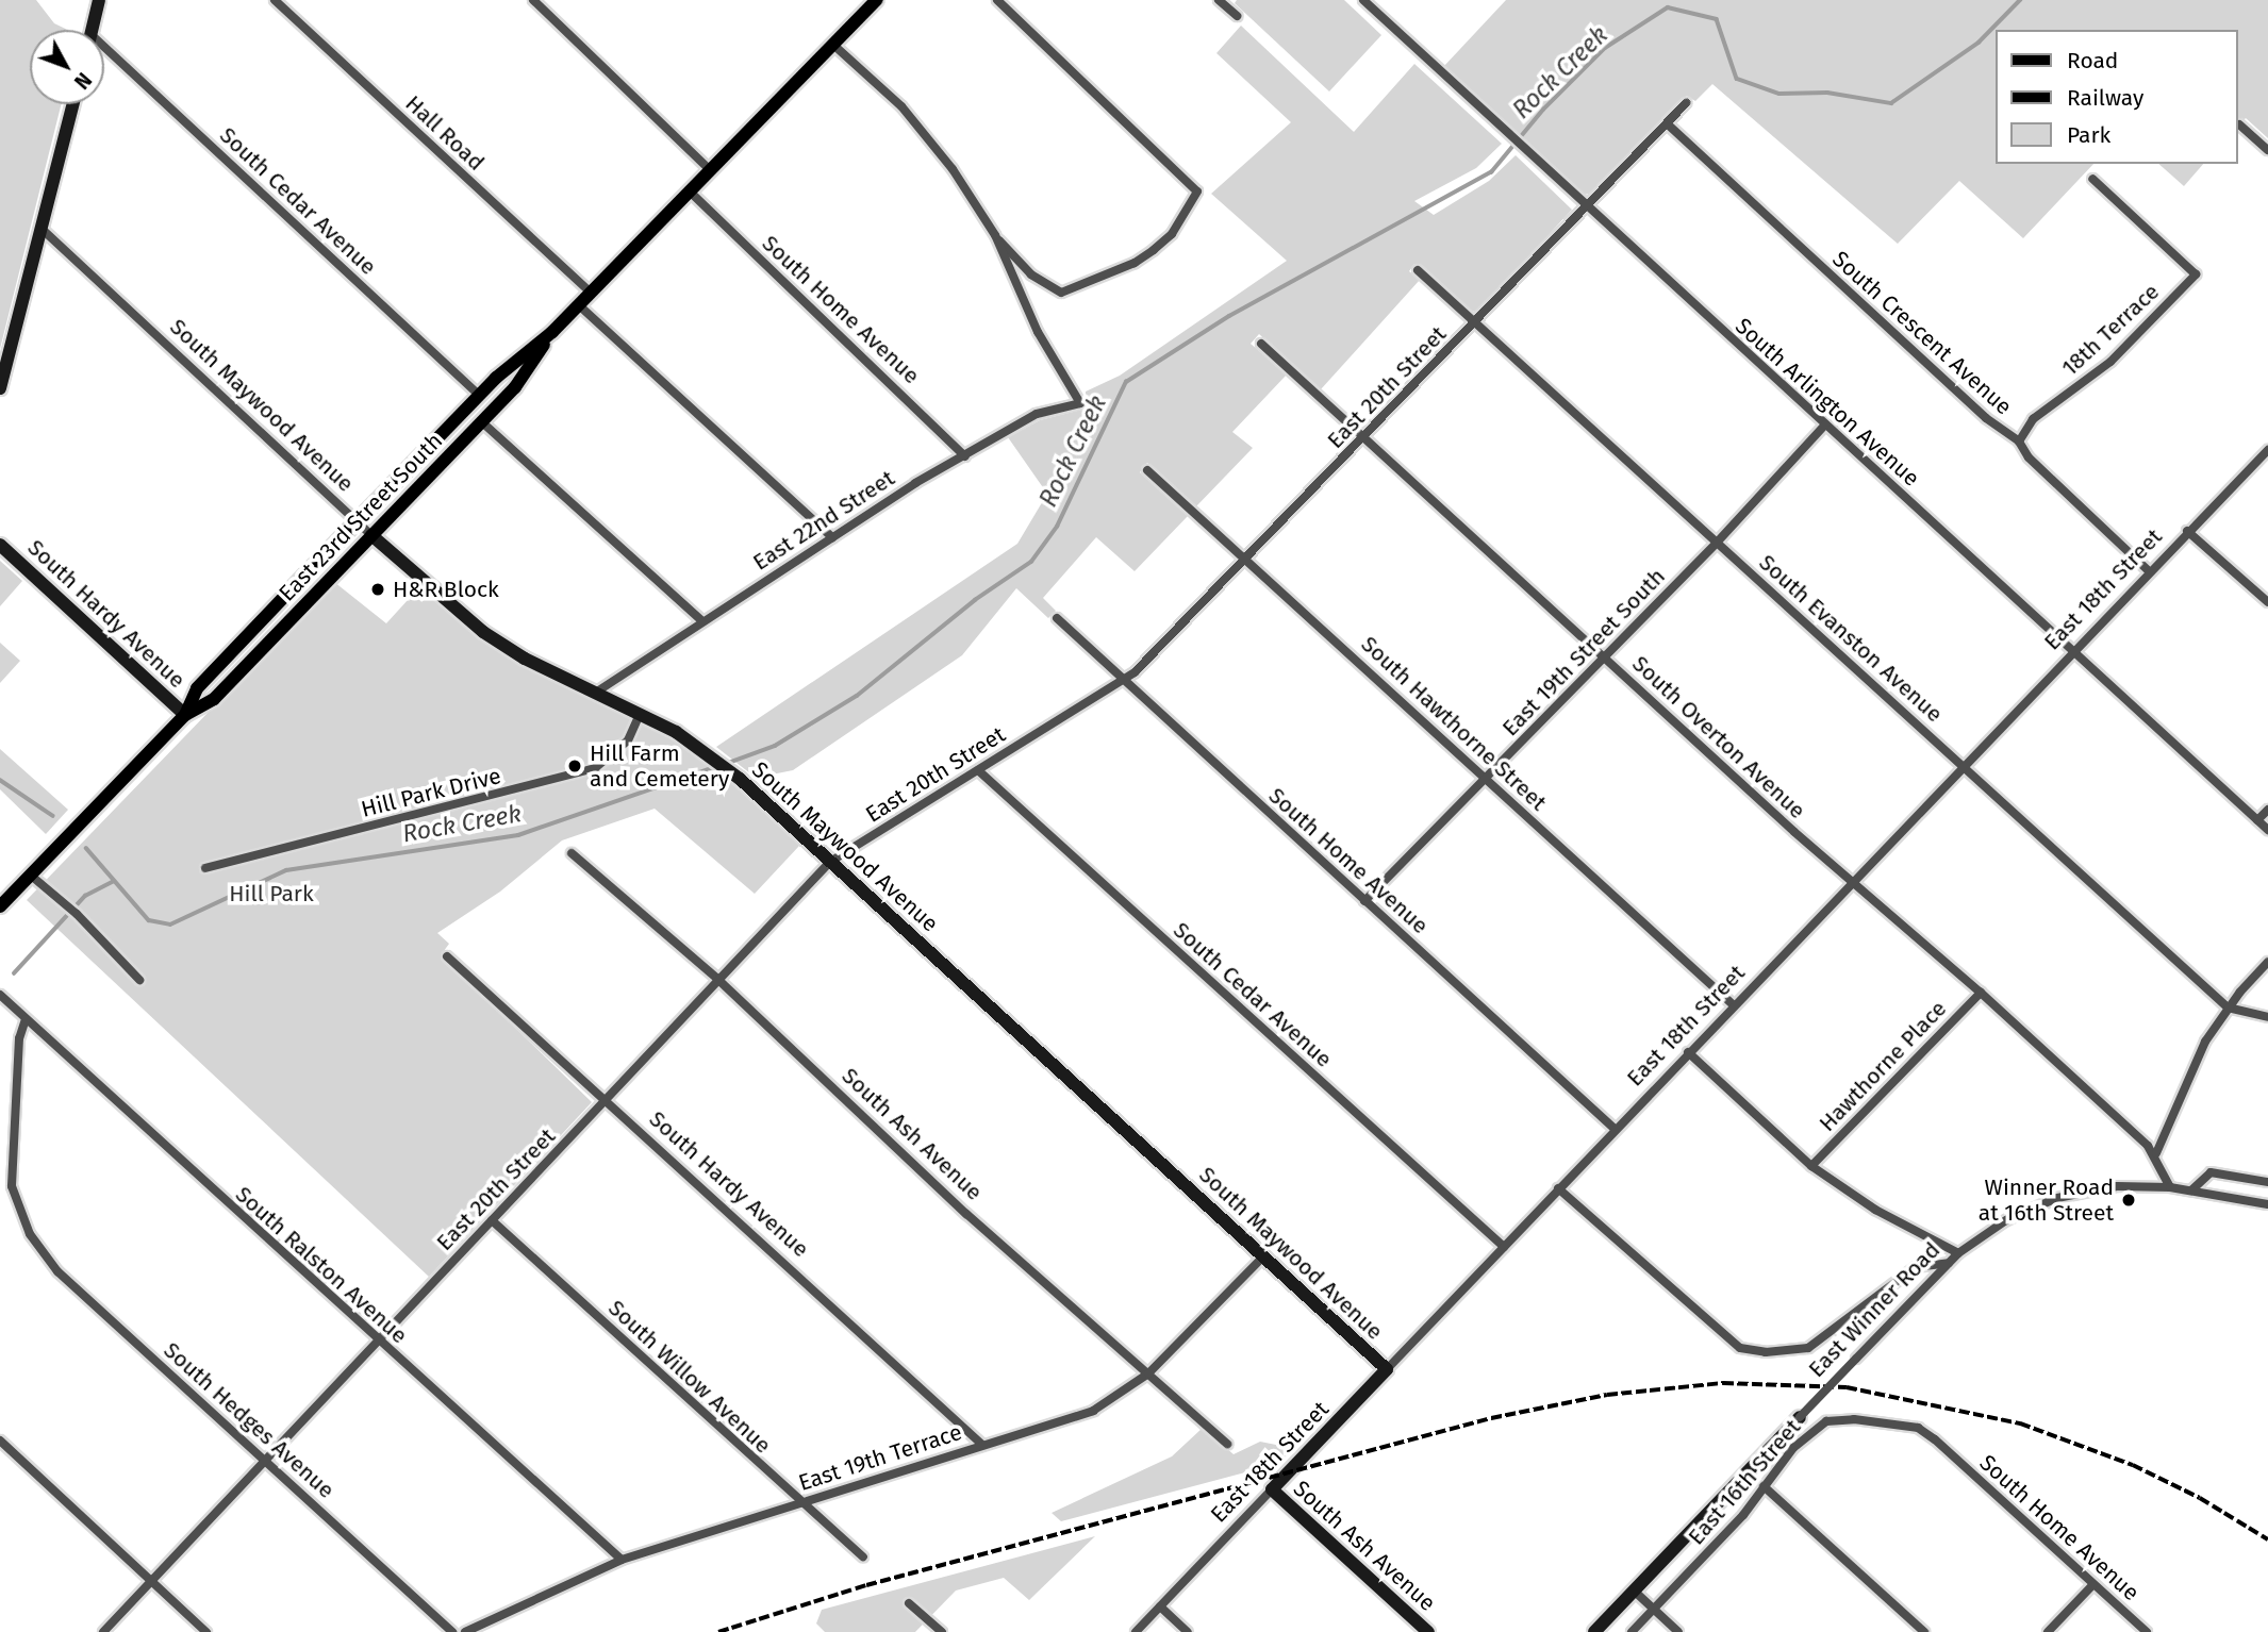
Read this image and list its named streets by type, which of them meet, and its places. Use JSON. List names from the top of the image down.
{
  "streets": {
    "main road": ["East 23rd Street South"],
    "street": [
      "Hall Road",
      "South Cedar Avenue",
      "South Home Avenue",
      "18th Terrace",
      "South Crescent Avenue",
      "East 20th Street",
      "South Arlington Avenue",
      "South Maywood Avenue",
      "East 22nd Street",
      "East 18th Street",
      "South Hardy Avenue",
      "South Evanston Avenue",
      "East 19th Street South",
      "South Hawthorne Street",
      "South Overton Avenue",
      "Hill Park Drive",
      "Hawthorne Place",
      "South Ash Avenue",
      "South Ralston Avenue",
      "East Winner Road",
      "South Willow Avenue",
      "South Hedges Avenue",
      "East 19th Terrace",
      "East 16th Street"
    ]
  },
  "crossings": [
    ["Hall Road", "East 23rd Street South"],
    ["South Cedar Avenue", "East 20th Street"],
    ["South Cedar Avenue", "East 23rd Street South"],
    ["South Cedar Avenue", "East 18th Street"],
    ["South Home Avenue", "East 20th Street"],
    ["South Home Avenue", "East 23rd Street South"],
    ["South Home Avenue", "East 22nd Street"],
    ["South Home Avenue", "East 18th Street"],
    ["South Home Avenue", "East 19th Street South"],
    ["South Home Avenue", "East 16th Street"],
    ["18th Terrace", "South Crescent Avenue"],
    ["South Crescent Avenue", "East 20th Street"],
    ["South Crescent Avenue", "East 18th Street"],
    ["East 20th Street", "South Arlington Avenue"],
    ["East 20th Street", "South Maywood Avenue"],
    ["East 20th Street", "South Hardy Avenue"],
    ["East 20th Street", "South Evanston Avenue"],
    ["East 20th Street", "South Hawthorne Street"],
    ["East 20th Street", "South Overton Avenue"],
    ["East 20th Street", "South Ash Avenue"],
    ["East 20th Street", "South Ralston Avenue"],
    ["East 20th Street", "South Willow Avenue"],
    ["East 20th Street", "South Hedges Avenue"],
    ["South Arlington Avenue", "East 18th Street"],
    ["South Arlington Avenue", "East 19th Street South"],
    ["South Maywood Avenue", "East 23rd Street South"],
    ["South Maywood Avenue", "East 22nd Street"],
    ["South Maywood Avenue", "East 18th Street"],
    ["South Maywood Avenue", "Hill Park Drive"],
    ["South Maywood Avenue", "East 19th Terrace"],
    ["East 23rd Street South", "South Hardy Avenue"],
    ["East 18th Street", "South Evanston Avenue"],
    ["East 18th Street", "South Hawthorne Street"],
    ["East 18th Street", "South Overton Avenue"],
    ["East 18th Street", "South Ash Avenue"],
    ["South Hardy Avenue", "East 19th Terrace"],
    ["South Evanston Avenue", "East 19th Street South"],
    ["East 19th Street South", "South Hawthorne Street"],
    ["East 19th Street South", "South Overton Avenue"],
    ["South Overton Avenue", "Hawthorne Place"],
    ["South Ash Avenue", "East 19th Terrace"],
    ["South Ralston Avenue", "South Hedges Avenue"],
    ["South Ralston Avenue", "East 19th Terrace"],
    ["South Willow Avenue", "East 19th Terrace"]
  ],
  "water": ["Rock Creek"],
  "parks": ["Hill Park"],
  "places": ["H&R Block", "Hill Farm and Cemetery", "Winner Road at 16th Street"],
  "legend": ["Road", "Railway", "Park"],
  "north": "bottom right"
}
